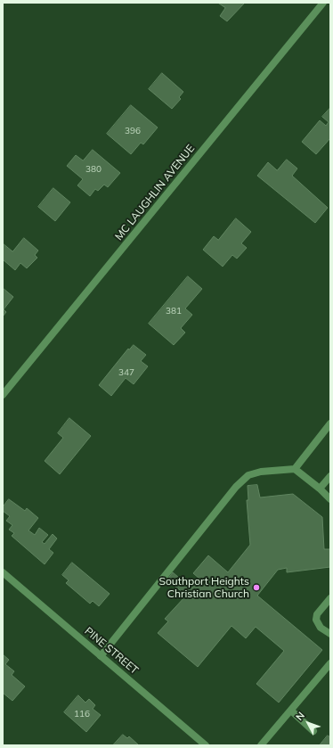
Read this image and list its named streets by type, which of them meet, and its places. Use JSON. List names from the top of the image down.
{
  "streets": {
    "street": ["MC LAUGHLIN AVENUE", "PINE STREET"]
  },
  "places": ["Southport Heights Christian Church"],
  "house_numbers": [
    "396",
    "380",
    "381",
    "347",
    "116"
  ],
  "north": "top left"
}
